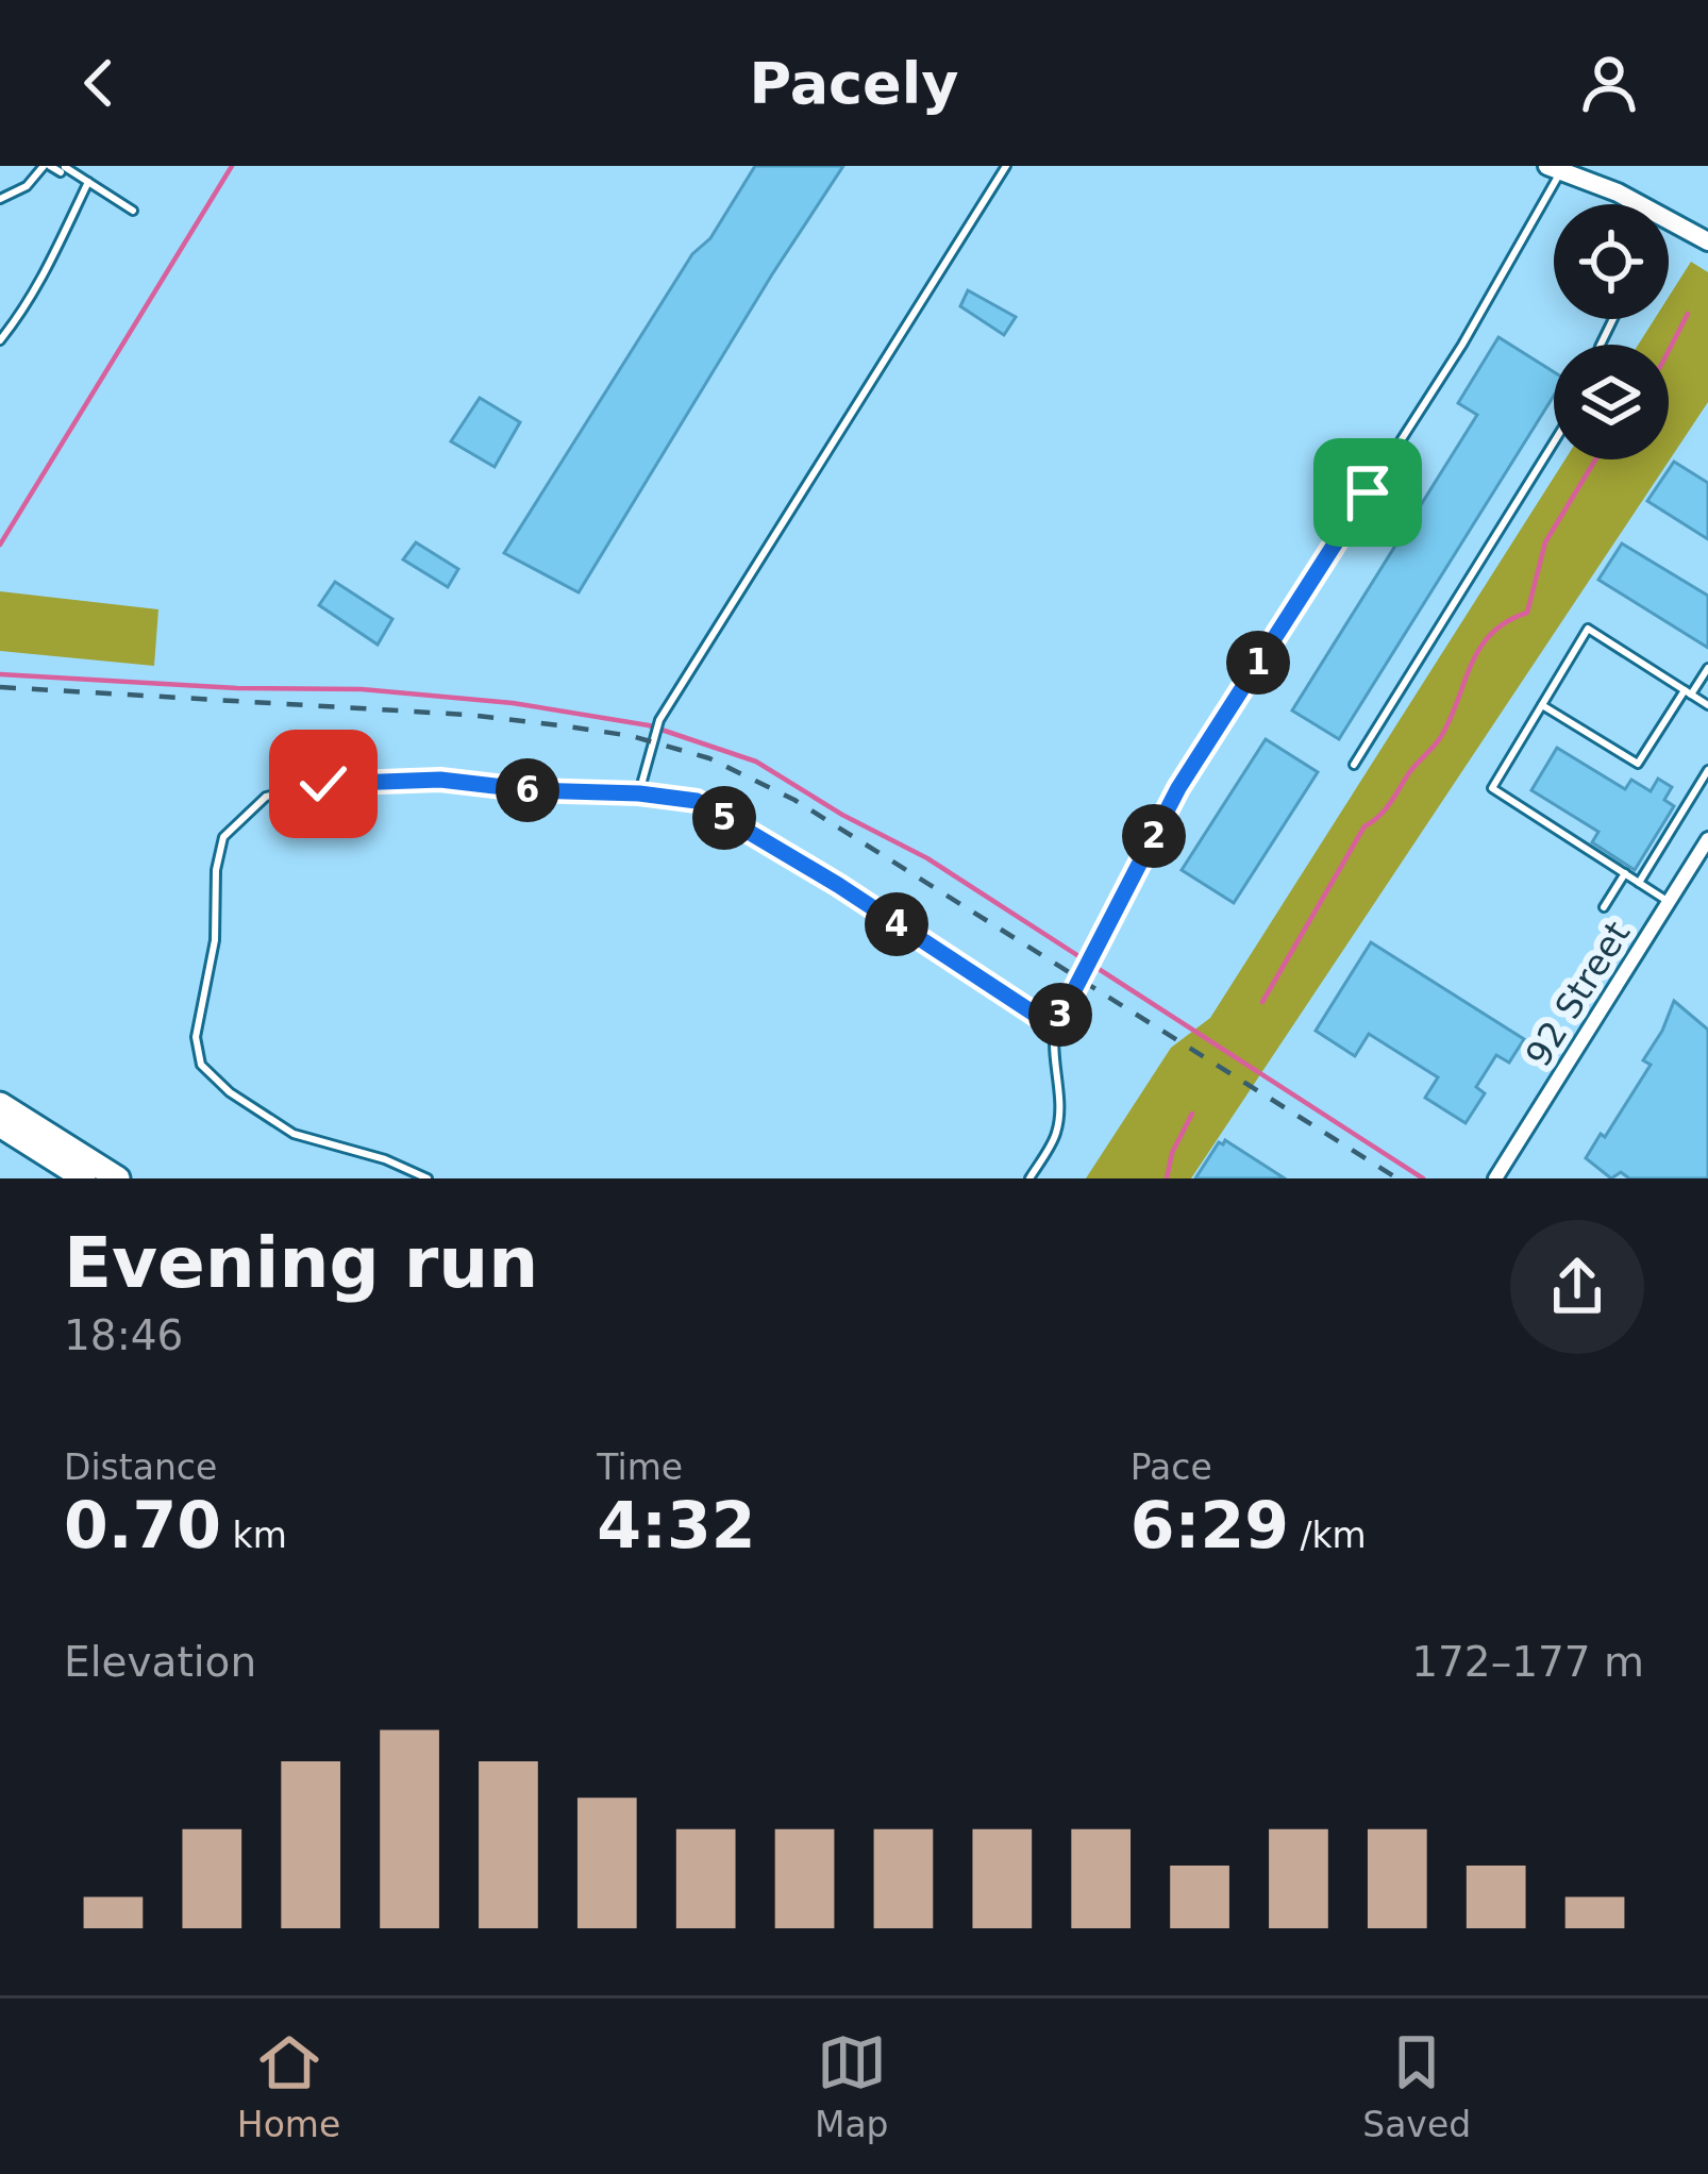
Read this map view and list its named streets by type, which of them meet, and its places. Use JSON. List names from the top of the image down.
{
  "streets": {
    "street": ["92 Street"]
  },
  "page": {
    "header": "Pacely",
    "pins": [
      "1",
      "6",
      "5",
      "2",
      "4",
      "3"
    ],
    "heading": ["Evening run", "18:46"],
    "stats": [
      ["Distance", "0.70 km"],
      ["Time", "4:32"],
      ["Pace", "6:29 /km"]
    ],
    "chart": ["Elevation", "172–177 m"],
    "tabs": ["Home", "Map", "Saved"]
  }
}
